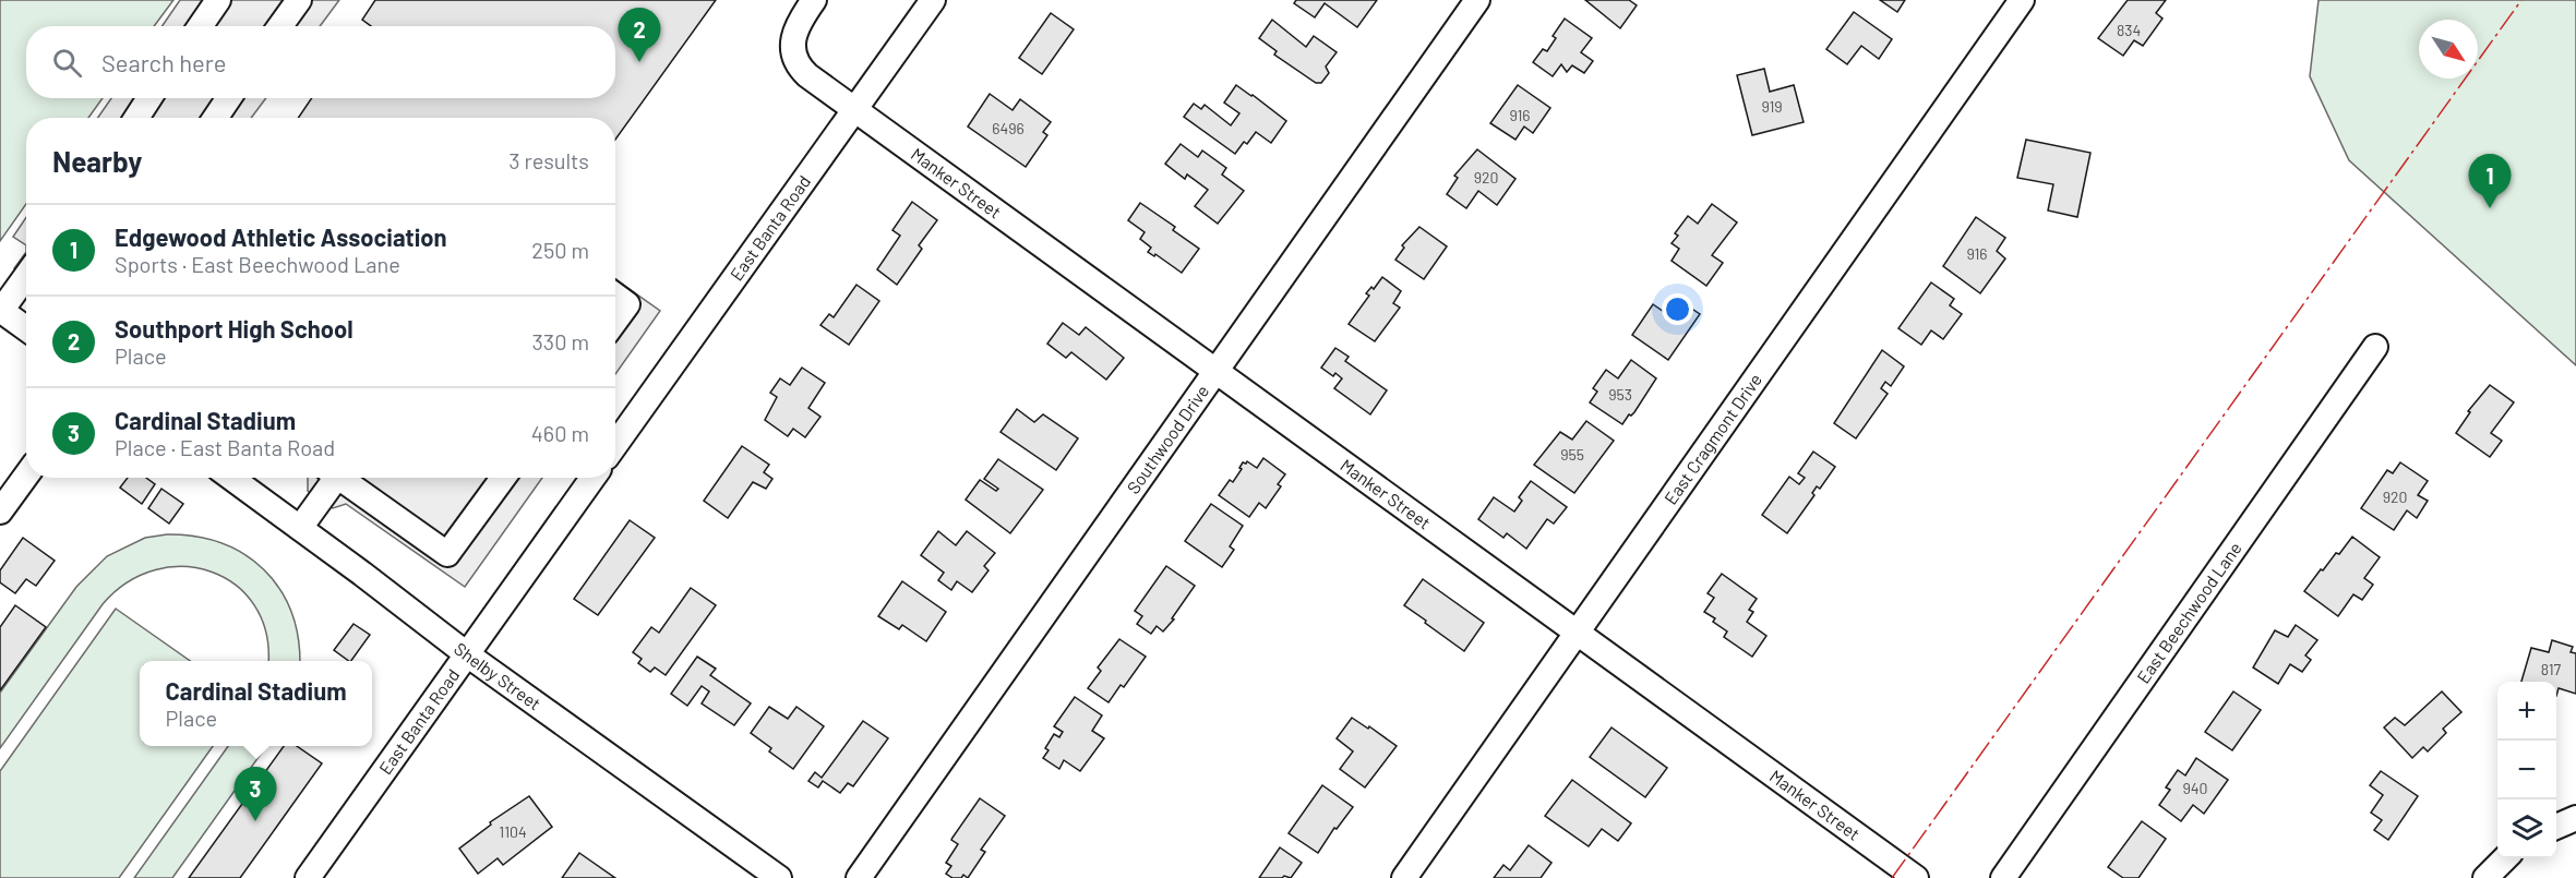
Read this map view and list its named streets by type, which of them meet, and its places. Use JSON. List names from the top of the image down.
{
  "streets": {
    "street": [
      "Manker Street",
      "East Banta Road",
      "Southwood Drive",
      "East Cragmont Drive",
      "East Beechwood Lane",
      "Shelby Street"
    ]
  },
  "crossings": [
    ["Manker Street", "East Banta Road"],
    ["Manker Street", "Southwood Drive"],
    ["Manker Street", "East Cragmont Drive"],
    ["East Banta Road", "Shelby Street"]
  ],
  "house_numbers": [
    "834",
    "919",
    "916",
    "6496",
    "920",
    "916",
    "953",
    "955",
    "920",
    "817",
    "940",
    "1104"
  ],
  "north": "bottom right",
  "page": {
    "pins": ["2", "1", "3"],
    "search": "Search here",
    "heading": ["Nearby", "3 results"],
    "list": [
      {
        "mark": "1",
        "name": "Edgewood Athletic Association",
        "note": "Sports · East Beechwood Lane",
        "value": "250 m"
      },
      {
        "mark": "2",
        "name": "Southport High School",
        "note": "Place",
        "value": "330 m"
      },
      {
        "mark": "3",
        "name": "Cardinal Stadium",
        "note": "Place · East Banta Road",
        "value": "460 m"
      }
    ],
    "popup": ["Cardinal Stadium", "Place"],
    "map_buttons": ["+", "−"]
  }
}
